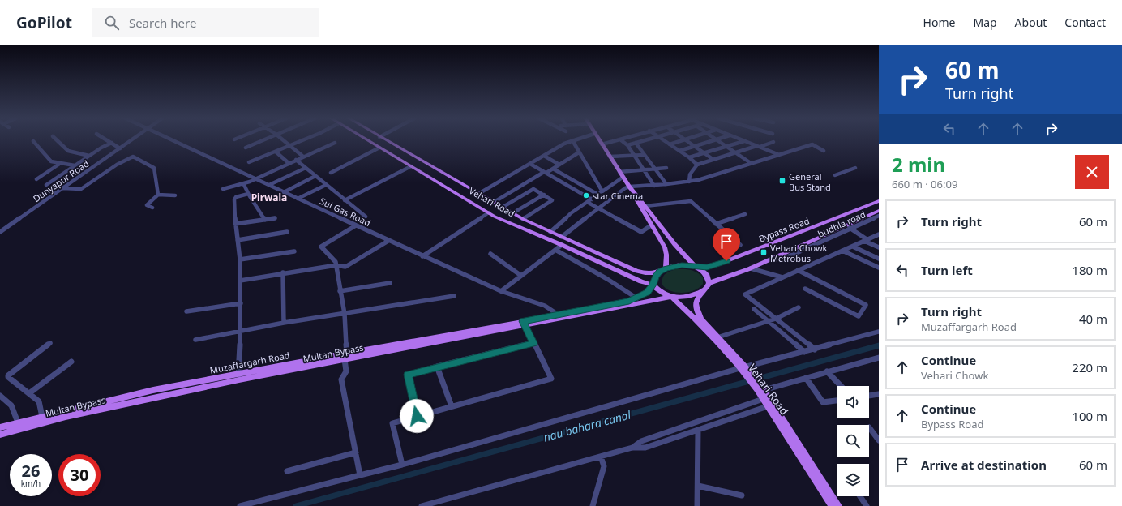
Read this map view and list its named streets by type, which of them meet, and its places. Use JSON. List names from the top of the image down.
{
  "streets": {
    "main road": [
      "Vehari Road",
      "Bypass Road",
      "Multan Bypass",
      "Muzaffargarh Road"
    ],
    "street": ["Dunyapur Road", "Sui Gas Road", "budhla road"]
  },
  "crossings": [
    ["Vehari Road", "Bypass Road"],
    ["Vehari Road", "Multan Bypass"],
    ["Vehari Road", "Muzaffargarh Road"],
    ["Sui Gas Road", "Muzaffargarh Road"],
    ["Bypass Road", "Multan Bypass"],
    ["Bypass Road", "Muzaffargarh Road"],
    ["Multan Bypass", "Muzaffargarh Road"]
  ],
  "districts": ["Pirwala"],
  "water": ["nau bahara canal"],
  "places": {
    "transit": ["General Bus Stand", "Vehari Chowk Metrobus"],
    "other": ["star Cinema"]
  },
  "page": {
    "header": "GoPilot",
    "search": "Search here",
    "nav": [
      "Home",
      "Map",
      "About",
      "Contact"
    ],
    "turn": ["60 m", "Turn right"],
    "heading": ["2 min", "660 m · 06:09"],
    "list": [
      {
        "name": "Turn right",
        "value": "60 m"
      },
      {
        "name": "Turn left",
        "value": "180 m"
      },
      {
        "name": "Turn right",
        "note": "Muzaffargarh Road",
        "value": "40 m"
      },
      {
        "name": "Continue",
        "note": "Vehari Chowk",
        "value": "220 m"
      },
      {
        "name": "Continue",
        "note": "Bypass Road",
        "value": "100 m"
      },
      {
        "name": "Arrive at destination",
        "value": "60 m"
      }
    ],
    "speed": "26 km/h",
    "limit": "30"
  }
}
